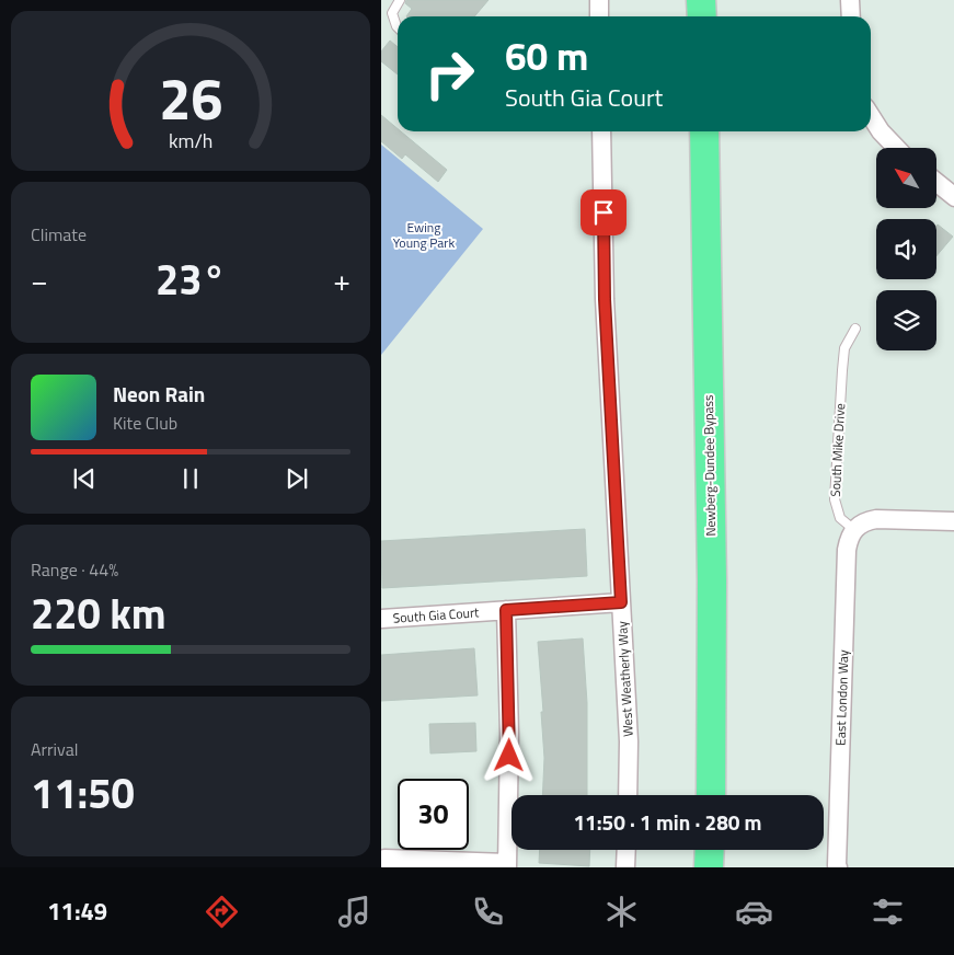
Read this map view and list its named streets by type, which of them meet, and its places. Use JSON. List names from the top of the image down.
{
  "streets": {
    "highway": ["Newberg-Dundee Bypass"],
    "street": ["South Gia Court", "West Weatherly Way", "East London Way"],
    "lane": ["South Mike Drive"]
  },
  "crossings": [
    ["South Mike Drive", "East London Way"],
    ["South Gia Court", "West Weatherly Way"]
  ],
  "parks": ["Ewing Young Park"],
  "north": "top left",
  "page": {
    "turn": ["60 m", "South Gia Court"],
    "tile": [
      "Climate",
      ["Range · 44%", "220 km"],
      ["Arrival", "11:50"]
    ],
    "heat": ["−", "23°", "+"],
    "song": ["Neon Rain", "Kite Club"],
    "limit": "30",
    "trip": "11:50 · 1 min · 280 m",
    "tabs": "11:49",
    "gauge": ["26", "km/h"]
  }
}
